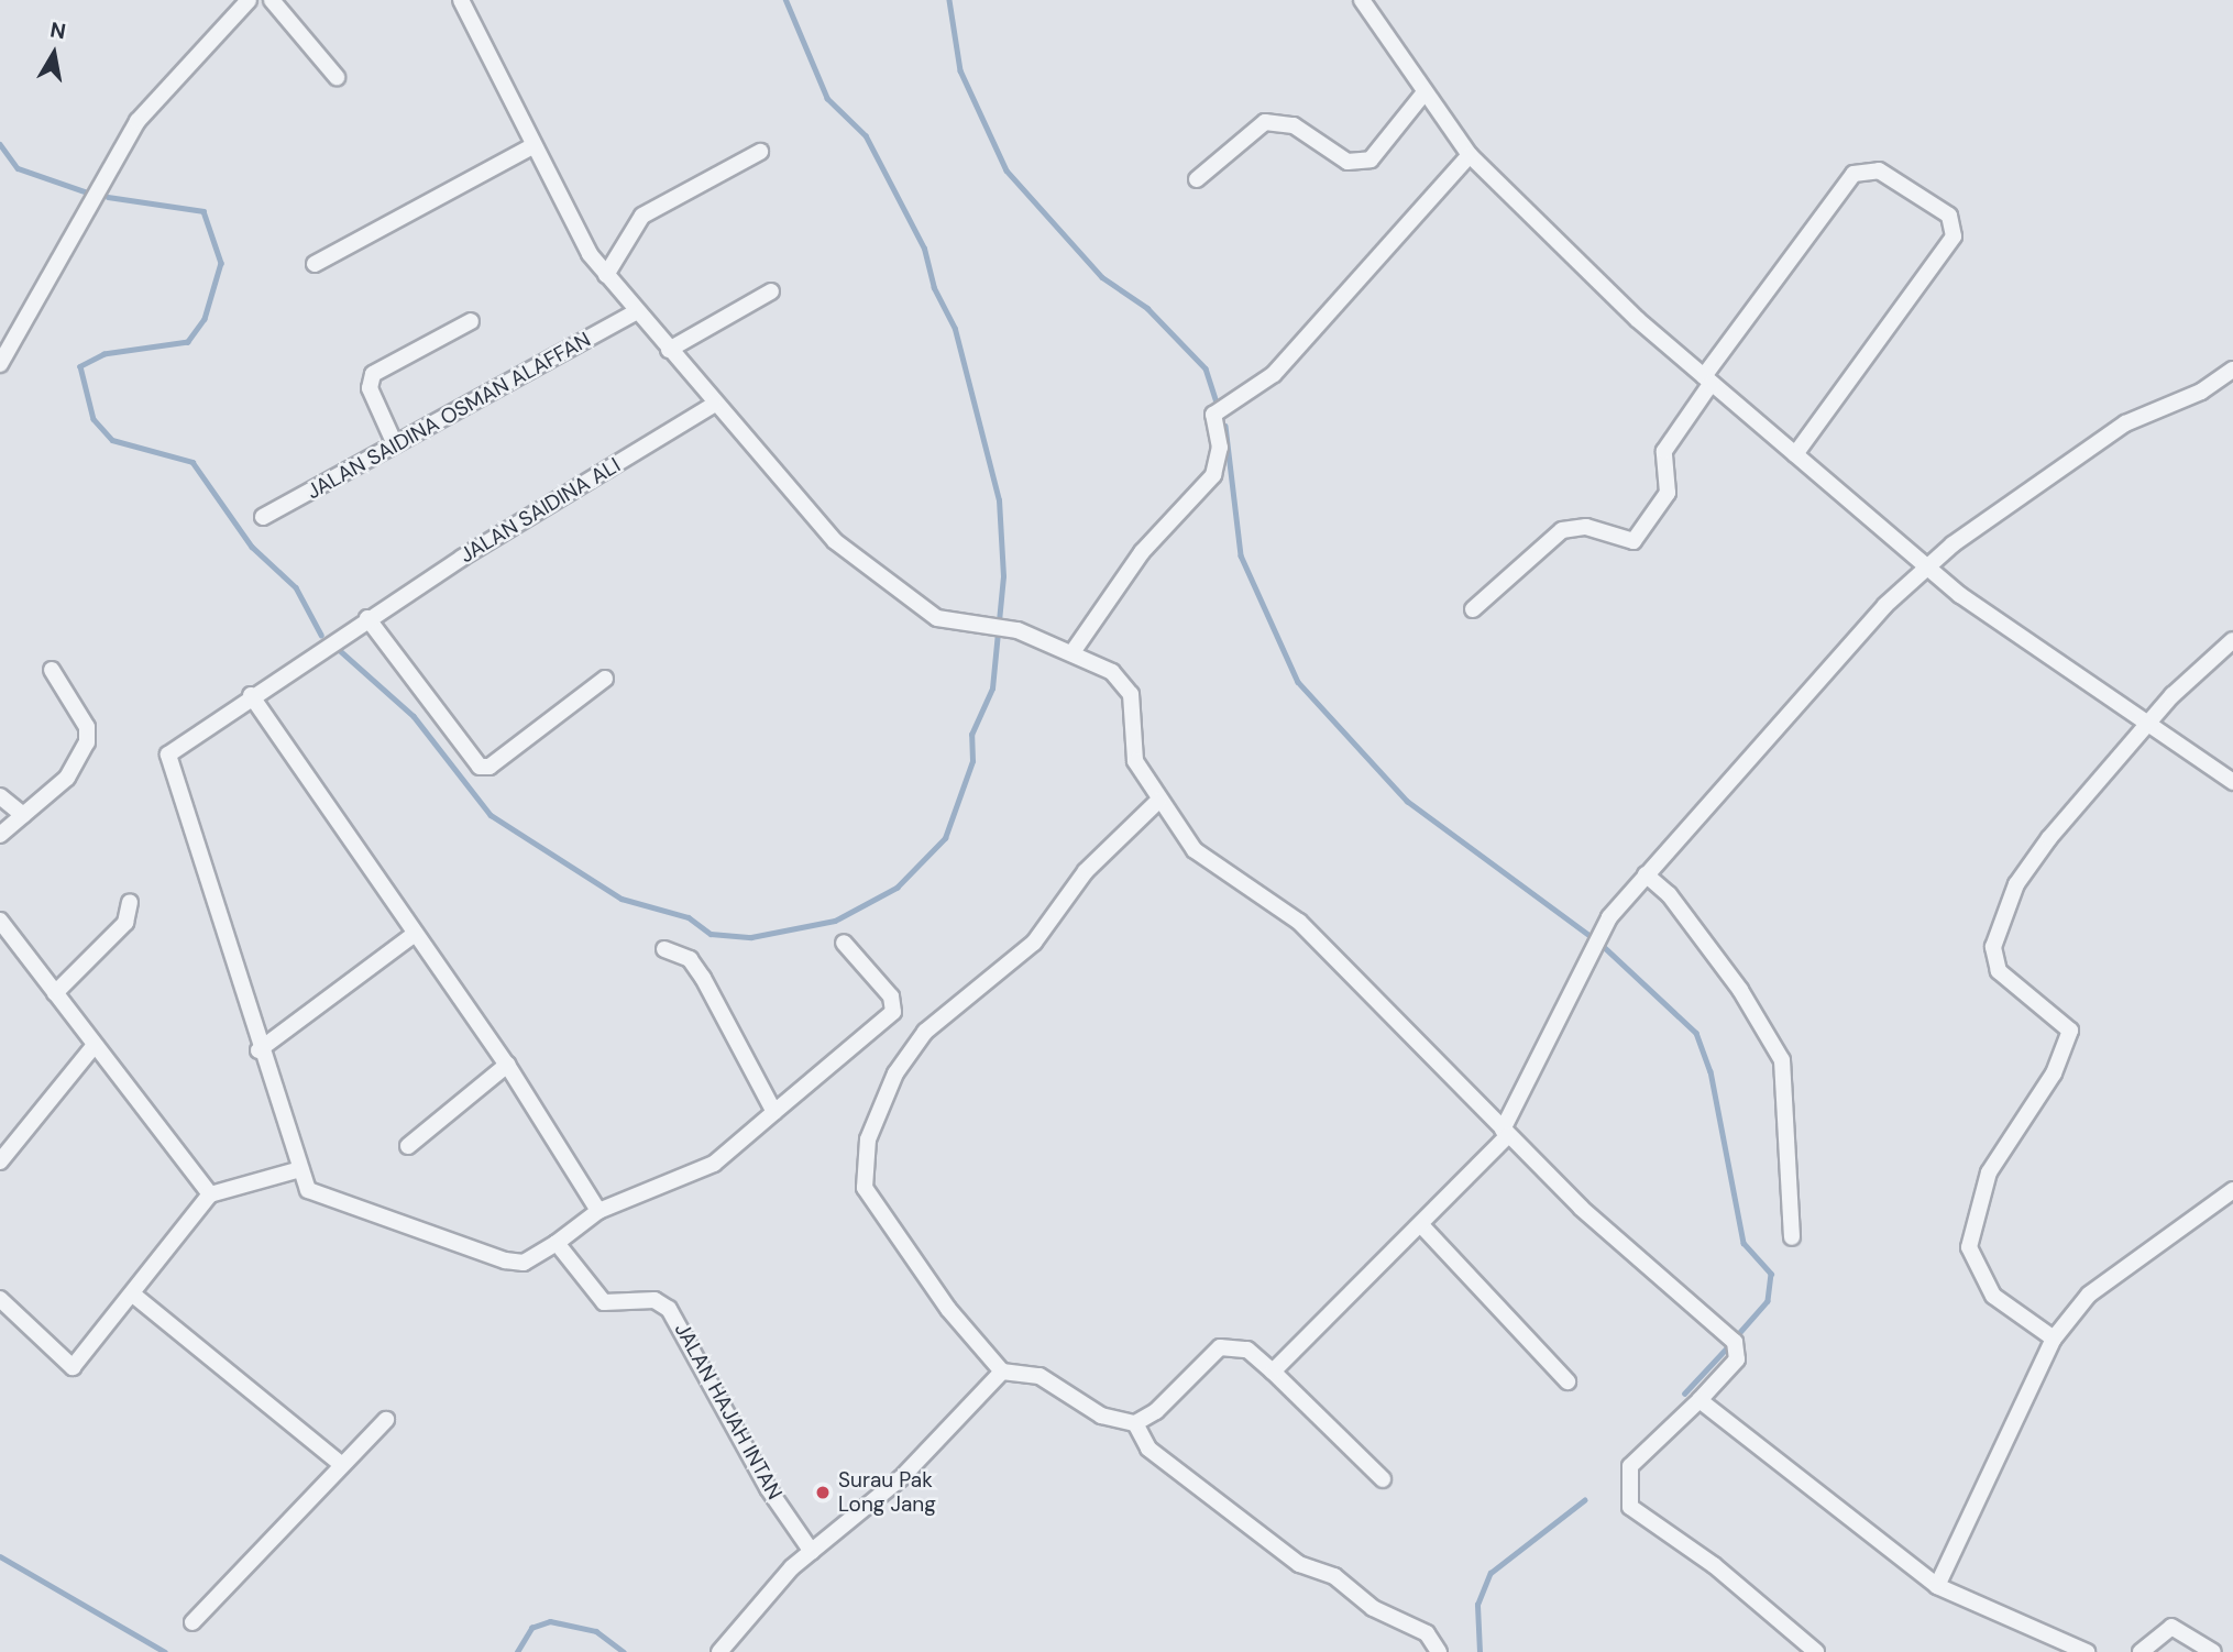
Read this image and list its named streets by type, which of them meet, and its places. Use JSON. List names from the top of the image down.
{
  "streets": {
    "street": ["JALAN SAIDINA OSMAN ALAFFAN", "JALAN SAIDINA ALI", "JALAN HAJAH INTAN"]
  },
  "places": ["Surau Pak Long Jang"],
  "north": "top"
}
